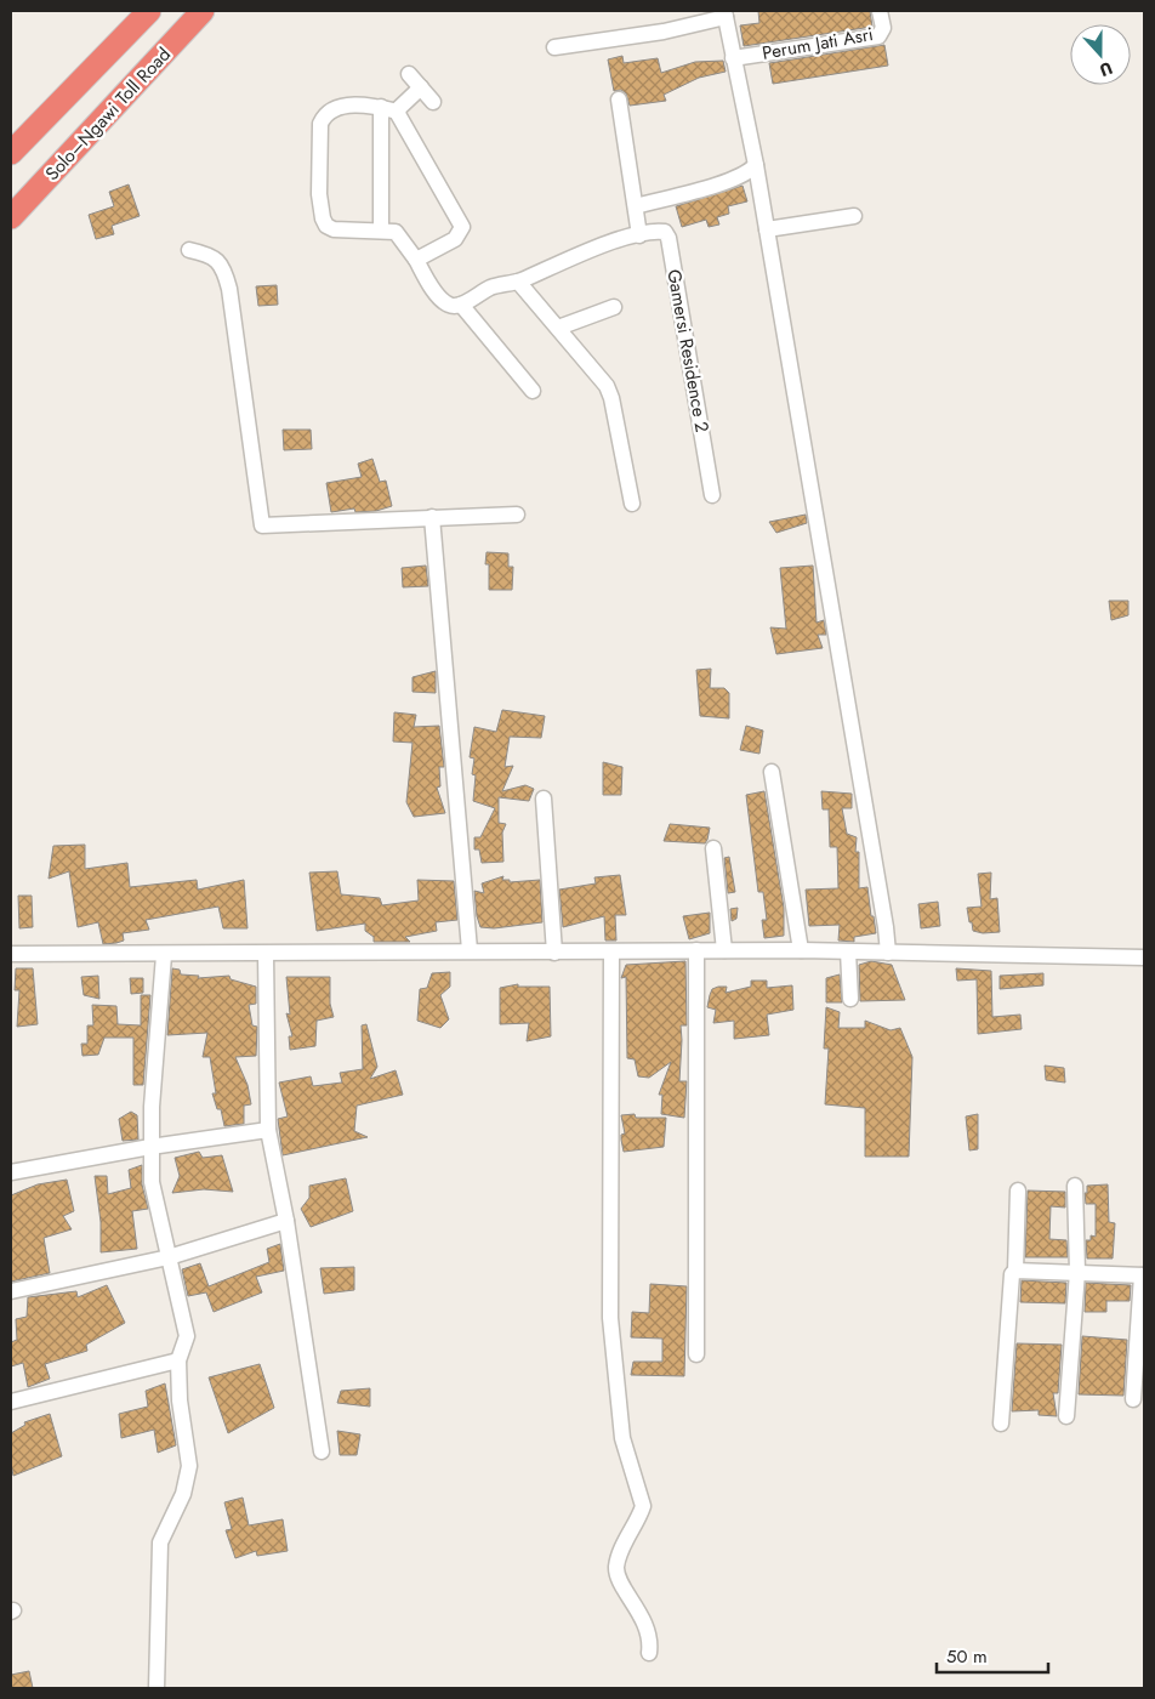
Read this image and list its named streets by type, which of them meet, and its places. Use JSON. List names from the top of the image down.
{
  "streets": {
    "highway": ["Solo–Ngawi Toll Road"],
    "street": ["Perum Jati Asri", "Gamersi Residence 2"]
  },
  "scale_bar": "50 m",
  "north": "bottom"
}
